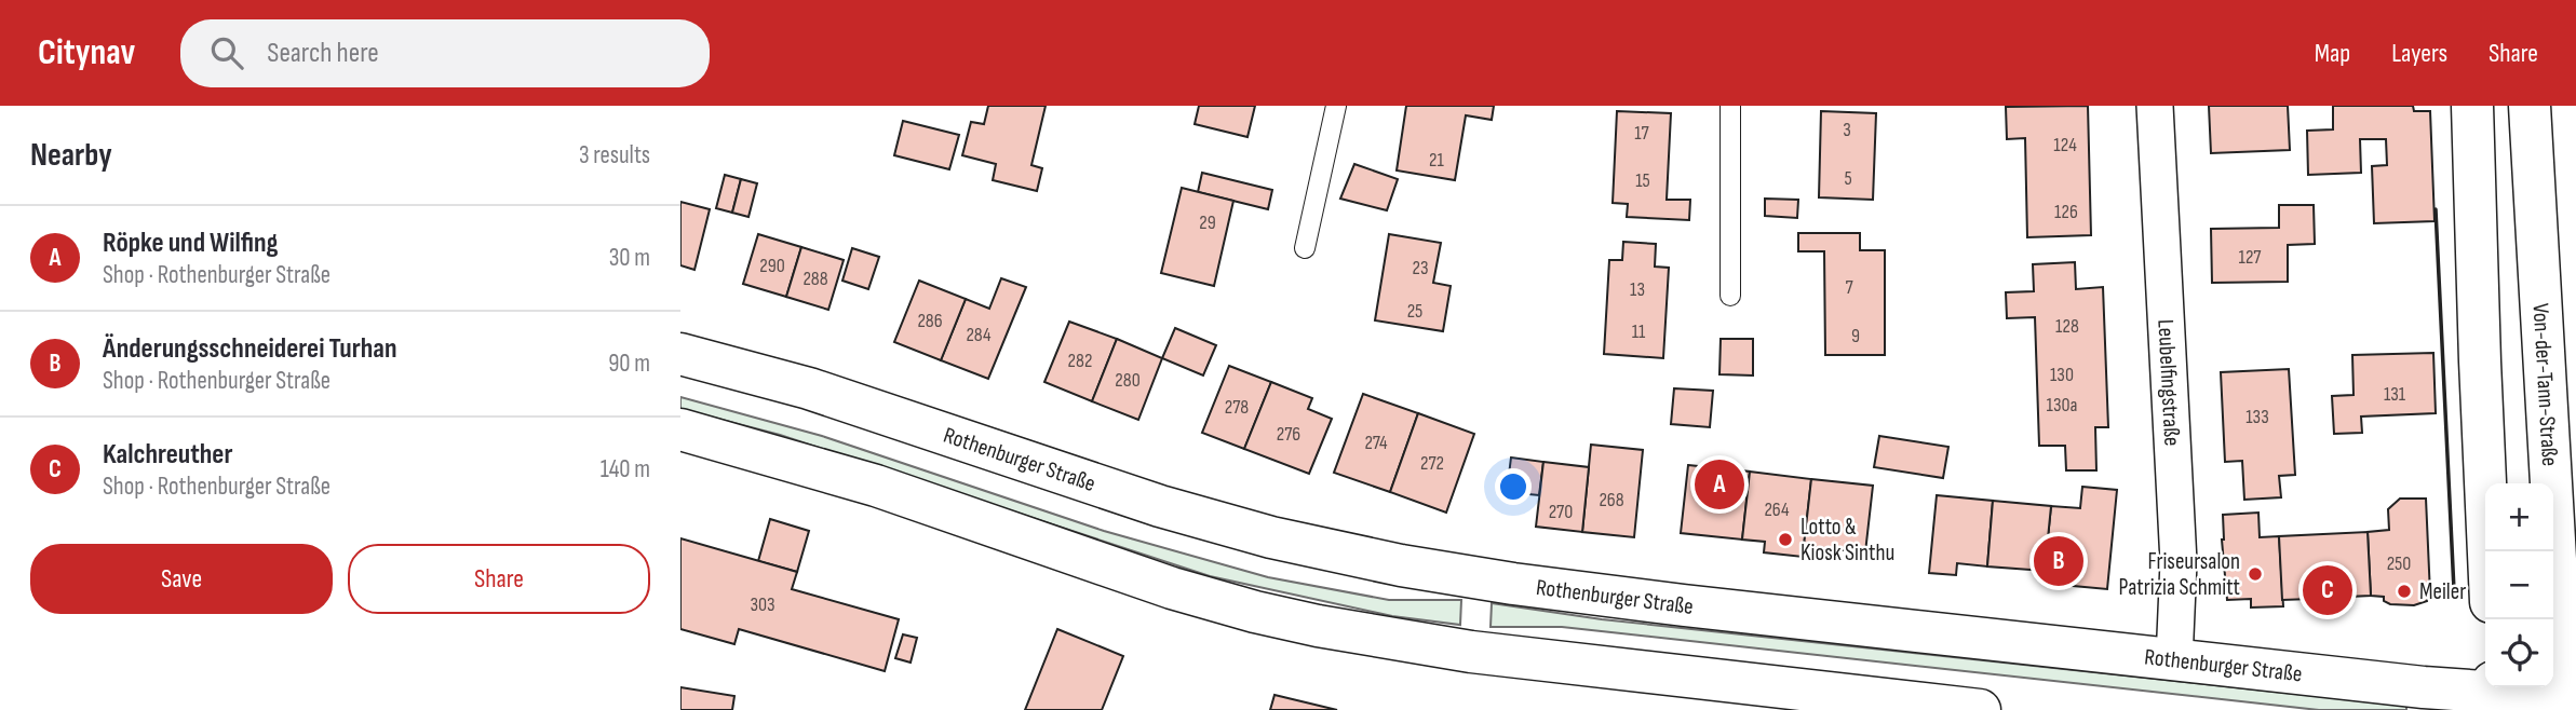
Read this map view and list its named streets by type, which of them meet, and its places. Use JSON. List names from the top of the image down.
{
  "streets": {
    "main road": ["Von-der-Tann-Straße", "Rothenburger Straße"],
    "street": ["Leubelfingstraße"]
  },
  "crossings": [
    ["Leubelfingstraße", "Rothenburger Straße"],
    ["Von-der-Tann-Straße", "Rothenburger Straße"]
  ],
  "places": ["Lotto & Kiosk Sinthu", "Friseursalon Patrizia Schmitt", "Meiler"],
  "house_numbers": [
    "3",
    "17",
    "124",
    "21",
    "5",
    "15",
    "126",
    "29",
    "127",
    "290",
    "23",
    "288",
    "7",
    "13",
    "25",
    "286",
    "128",
    "11",
    "284",
    "9",
    "282",
    "130",
    "280",
    "131",
    "130a",
    "278",
    "133",
    "276",
    "274",
    "272",
    "268",
    "264",
    "270",
    "250",
    "303"
  ],
  "page": {
    "header": "Citynav",
    "search": "Search here",
    "nav": ["Map", "Layers", "Share"],
    "heading": ["Nearby", "3 results"],
    "list": [
      {
        "mark": "A",
        "name": "Röpke und Wilfing",
        "note": "Shop · Rothenburger Straße",
        "value": "30 m"
      },
      {
        "mark": "B",
        "name": "Änderungsschneiderei Turhan",
        "note": "Shop · Rothenburger Straße",
        "value": "90 m"
      },
      {
        "mark": "C",
        "name": "Kalchreuther",
        "note": "Shop · Rothenburger Straße",
        "value": "140 m"
      }
    ],
    "pins": ["A", "B", "C"],
    "map_buttons": ["+", "−"],
    "buttons": ["Save", "Share"]
  }
}
